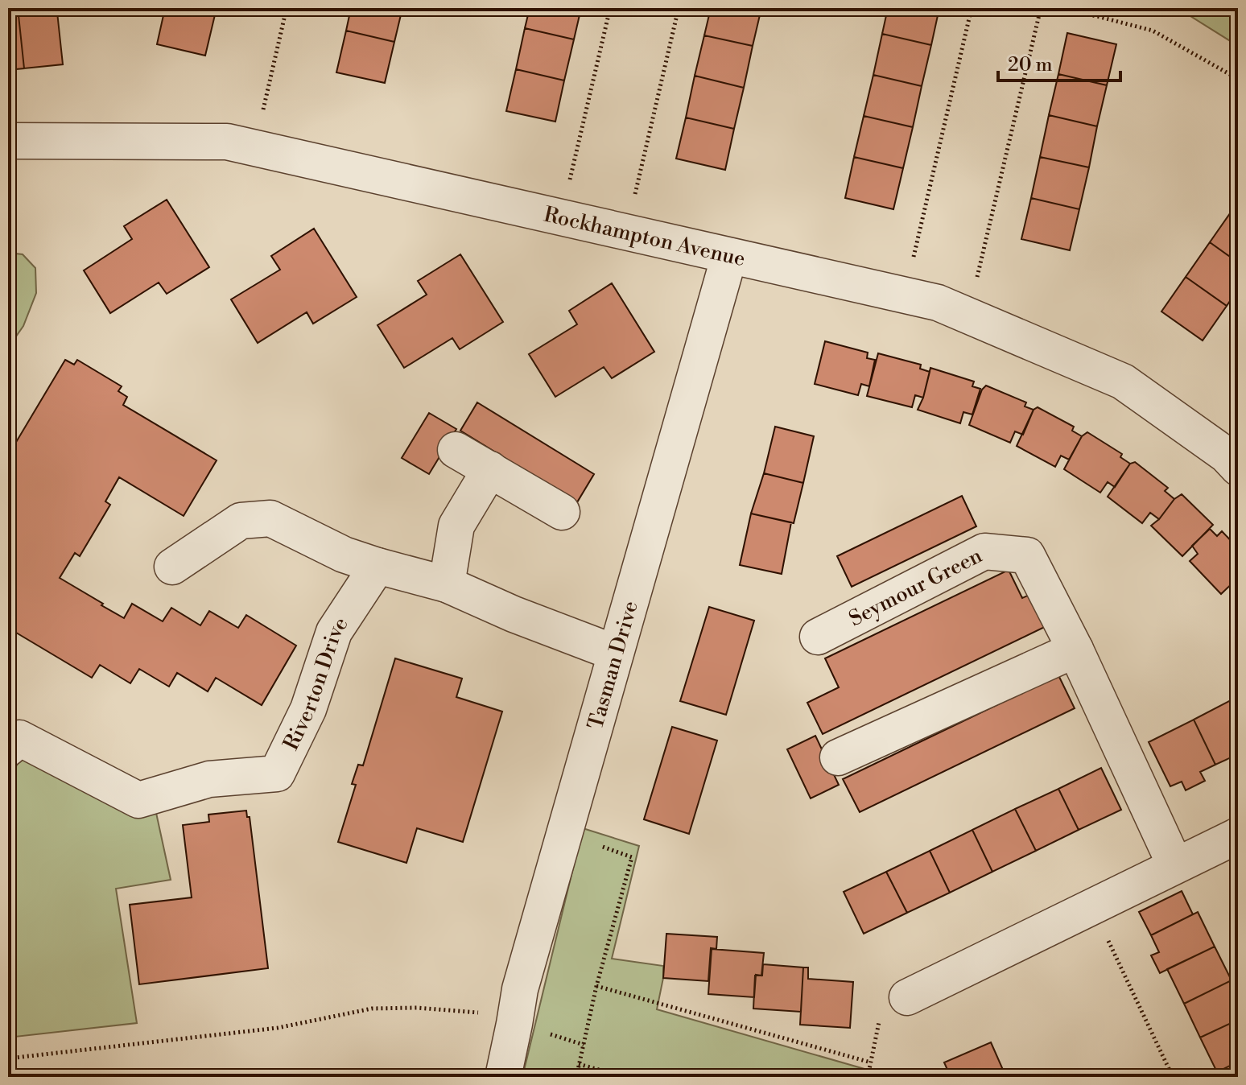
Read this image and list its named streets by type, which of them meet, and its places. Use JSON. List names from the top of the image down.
{
  "streets": {
    "street": [
      "Rockhampton Avenue",
      "Seymour Green",
      "Tasman Drive",
      "Riverton Drive"
    ]
  },
  "crossings": [
    ["Rockhampton Avenue", "Tasman Drive"]
  ],
  "scale_bar": "20 m"
}
